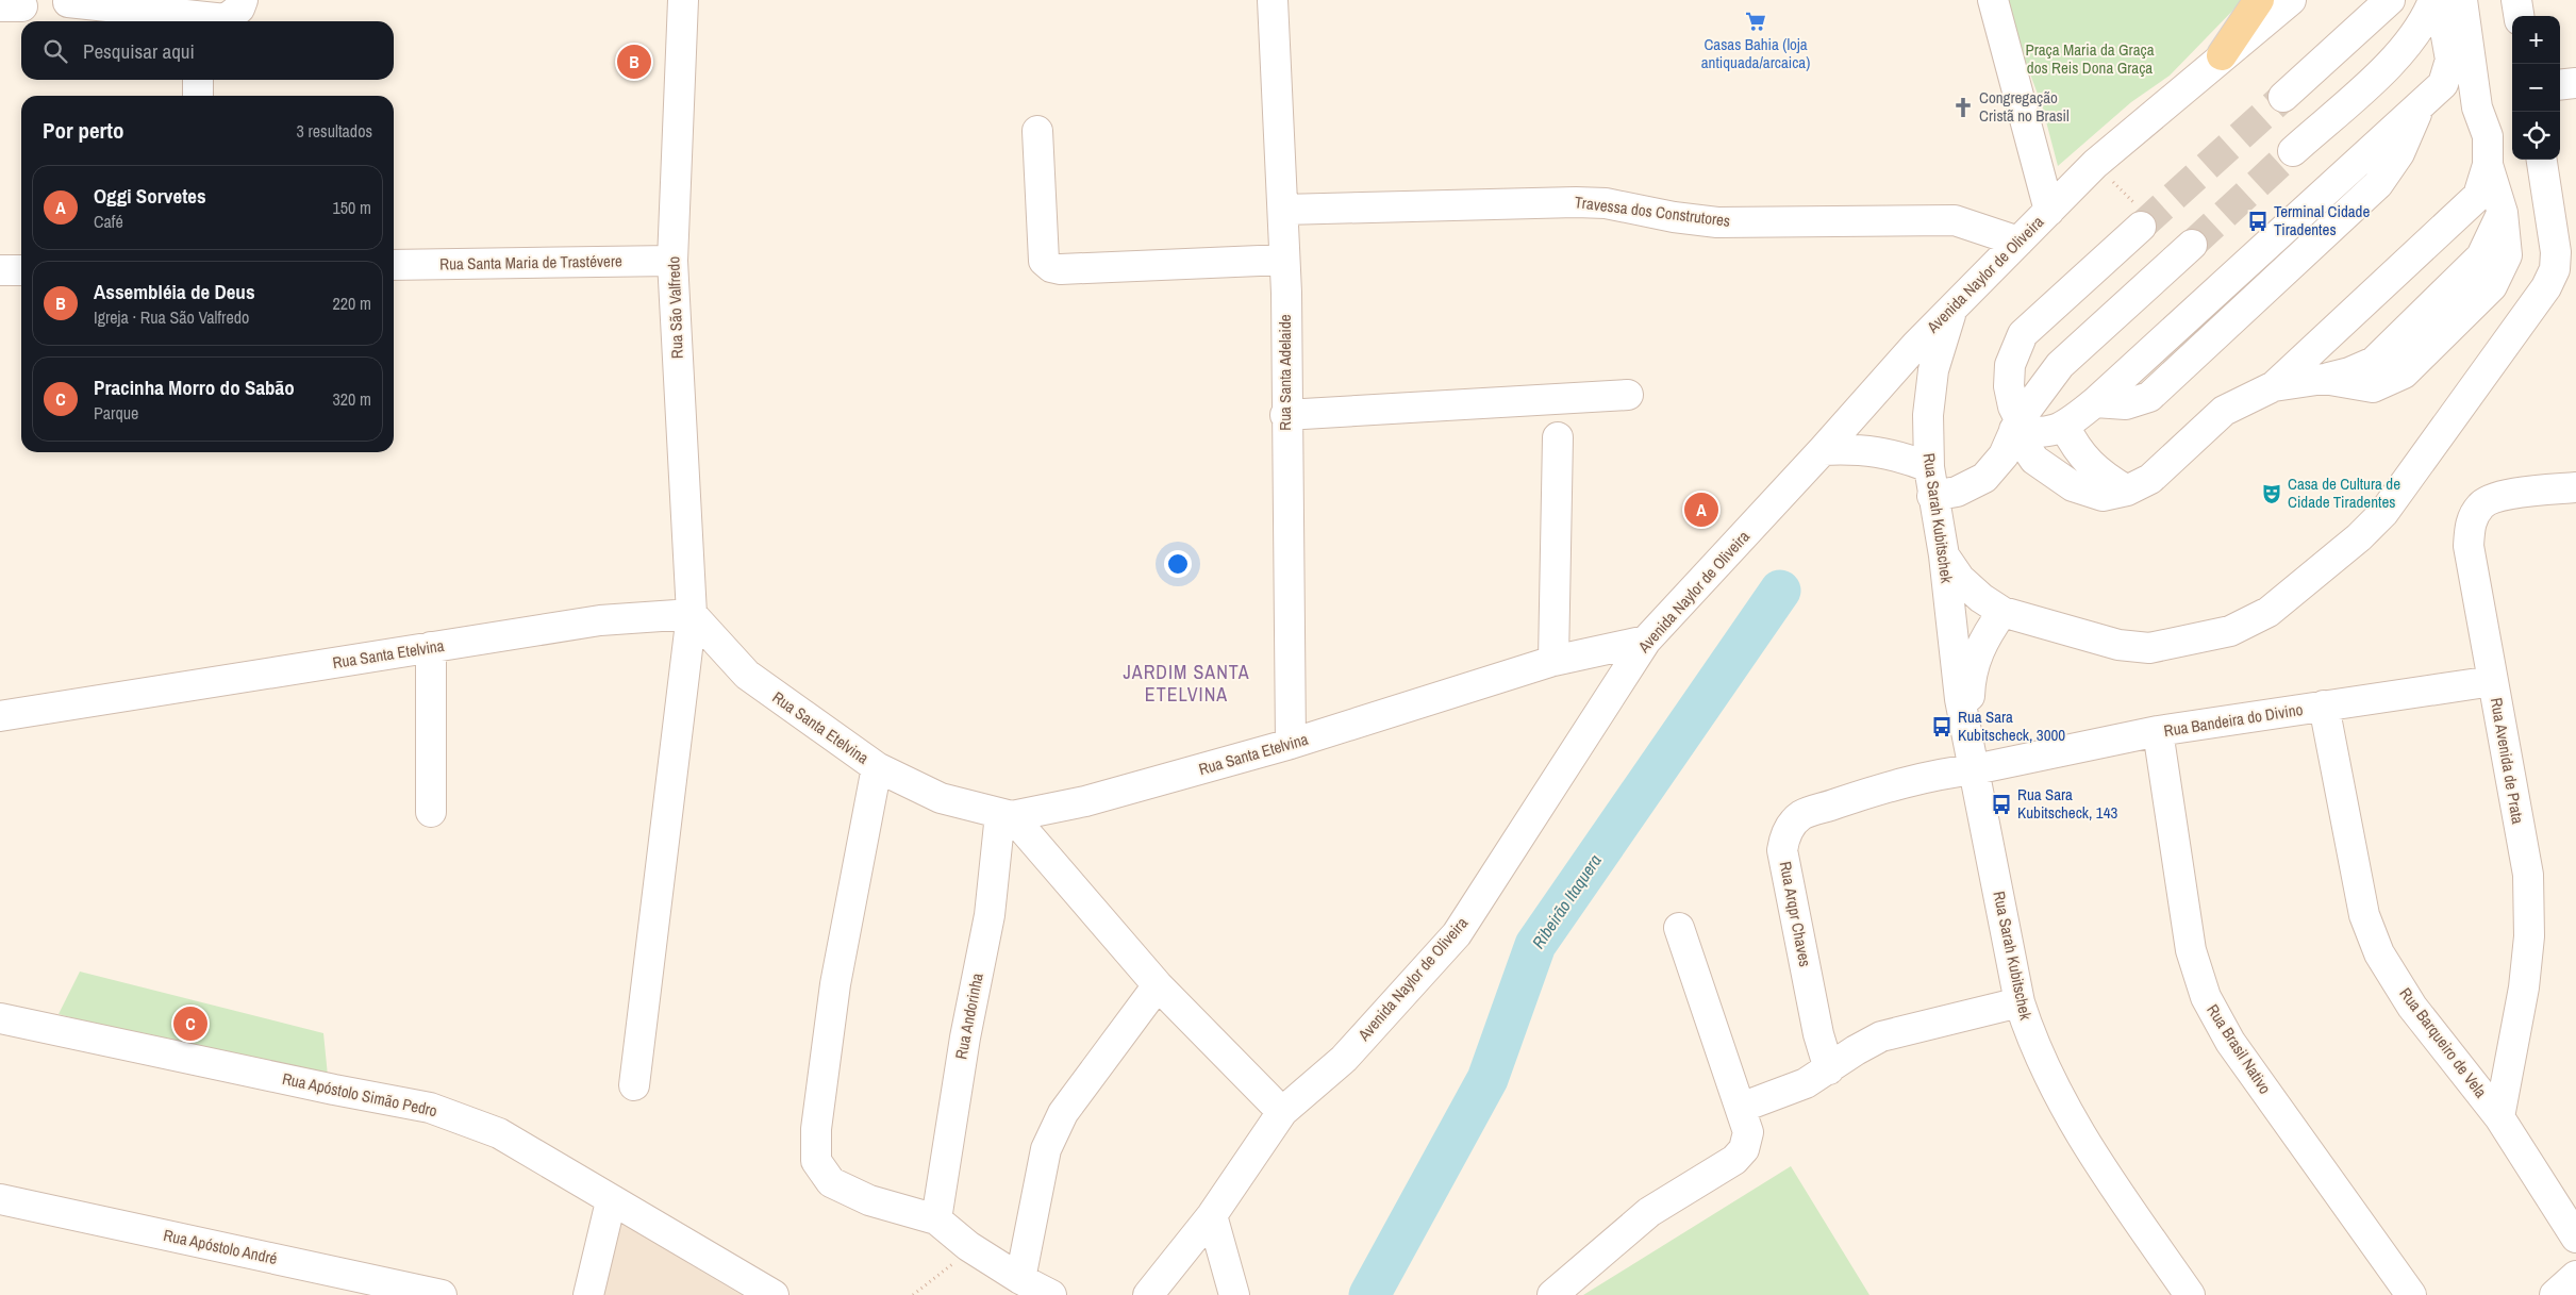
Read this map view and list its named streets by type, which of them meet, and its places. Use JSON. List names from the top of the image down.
{
  "streets": {
    "street": [
      "Travessa dos Construtores",
      "Rua Santa Maria de Trastévere",
      "Avenida Naylor de Oliveira",
      "Rua São Valfredo",
      "Rua Santa Adelaide",
      "Rua Sarah Kubitschek",
      "Rua Santa Etelvina",
      "Rua Bandeira do Divino",
      "Rua Avenida de Prata",
      "Rua Arqpr Chaves",
      "Rua Andorinha",
      "Rua Barqueiro de Vela",
      "Rua Brasil Nativo",
      "Rua Apóstolo Simão Pedro",
      "Rua Apóstolo André"
    ]
  },
  "crossings": [
    ["Travessa dos Construtores", "Avenida Naylor de Oliveira"],
    ["Travessa dos Construtores", "Rua Santa Adelaide"],
    ["Rua Santa Maria de Trastévere", "Rua São Valfredo"],
    ["Avenida Naylor de Oliveira", "Rua Sarah Kubitschek"],
    ["Avenida Naylor de Oliveira", "Rua Santa Etelvina"],
    ["Rua São Valfredo", "Rua Santa Etelvina"],
    ["Rua Santa Adelaide", "Rua Santa Etelvina"],
    ["Rua Sarah Kubitschek", "Rua Bandeira do Divino"],
    ["Rua Sarah Kubitschek", "Rua Arqpr Chaves"],
    ["Rua Santa Etelvina", "Rua Andorinha"],
    ["Rua Bandeira do Divino", "Rua Avenida de Prata"],
    ["Rua Bandeira do Divino", "Rua Arqpr Chaves"],
    ["Rua Bandeira do Divino", "Rua Barqueiro de Vela"],
    ["Rua Bandeira do Divino", "Rua Brasil Nativo"],
    ["Rua Avenida de Prata", "Rua Barqueiro de Vela"]
  ],
  "districts": ["JARDIM SANTA ETELVINA"],
  "water": ["Ribeirão Itaquera"],
  "parks": ["Praça Maria da Graça dos Reis Dona Graça"],
  "places": {
    "supermarket": ["Casas Bahia (loja antiquada/arcaica)"],
    "church": ["Congregação Cristã no Brasil"],
    "bus stop": ["Terminal Cidade Tiradentes", "Rua Sara Kubitscheck, 3000", "Rua Sara Kubitscheck, 143"],
    "theatre": ["Casa de Cultura de Cidade Tiradentes"]
  },
  "page": {
    "map_buttons": ["+", "−"],
    "search": "Pesquisar aqui",
    "pins": ["B", "A", "C"],
    "heading": ["Por perto", "3 resultados"],
    "list": [
      {
        "mark": "A",
        "name": "Oggi Sorvetes",
        "note": "Café",
        "value": "150 m"
      },
      {
        "mark": "B",
        "name": "Assembléia de Deus",
        "note": "Igreja · Rua São Valfredo",
        "value": "220 m"
      },
      {
        "mark": "C",
        "name": "Pracinha Morro do Sabão",
        "note": "Parque",
        "value": "320 m"
      }
    ]
  }
}
